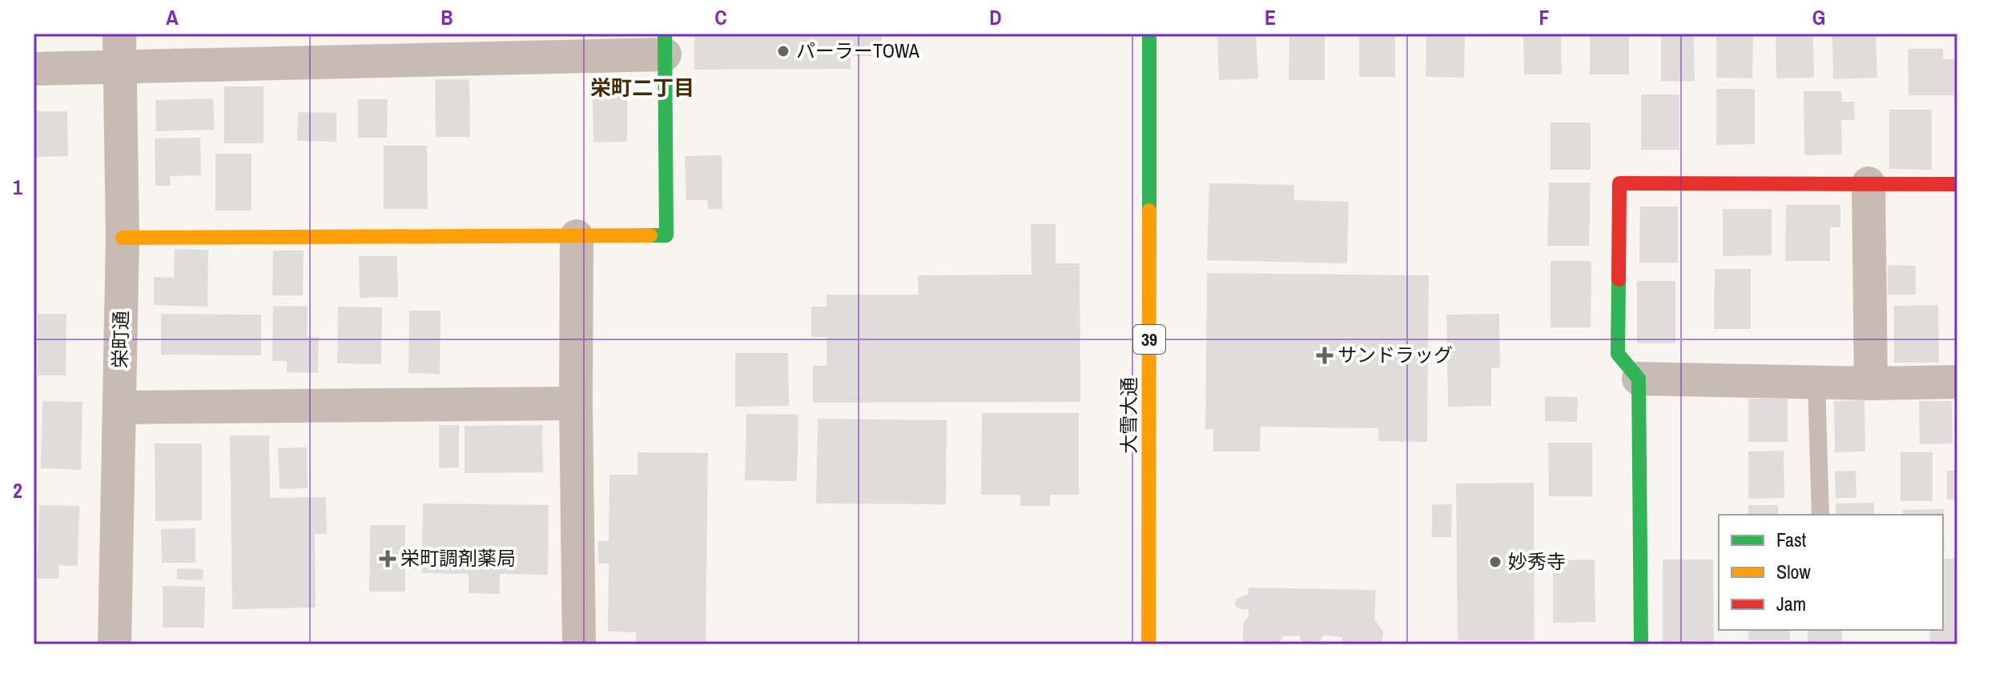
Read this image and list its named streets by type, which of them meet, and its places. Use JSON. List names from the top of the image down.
{
  "streets": {
    "main road": ["39", "大雪大通"],
    "street": ["栄町通"]
  },
  "districts": ["栄町二丁目"],
  "places": {
    "other": ["パーラーTOWA", "妙秀寺"],
    "health": ["サンドラッグ", "栄町調剤薬局"]
  },
  "legend": ["Fast", "Slow", "Jam"],
  "grid": {
    "columns": [
      "A",
      "B",
      "C",
      "D",
      "E",
      "F",
      "G"
    ],
    "rows": ["1", "2"]
  }
}
